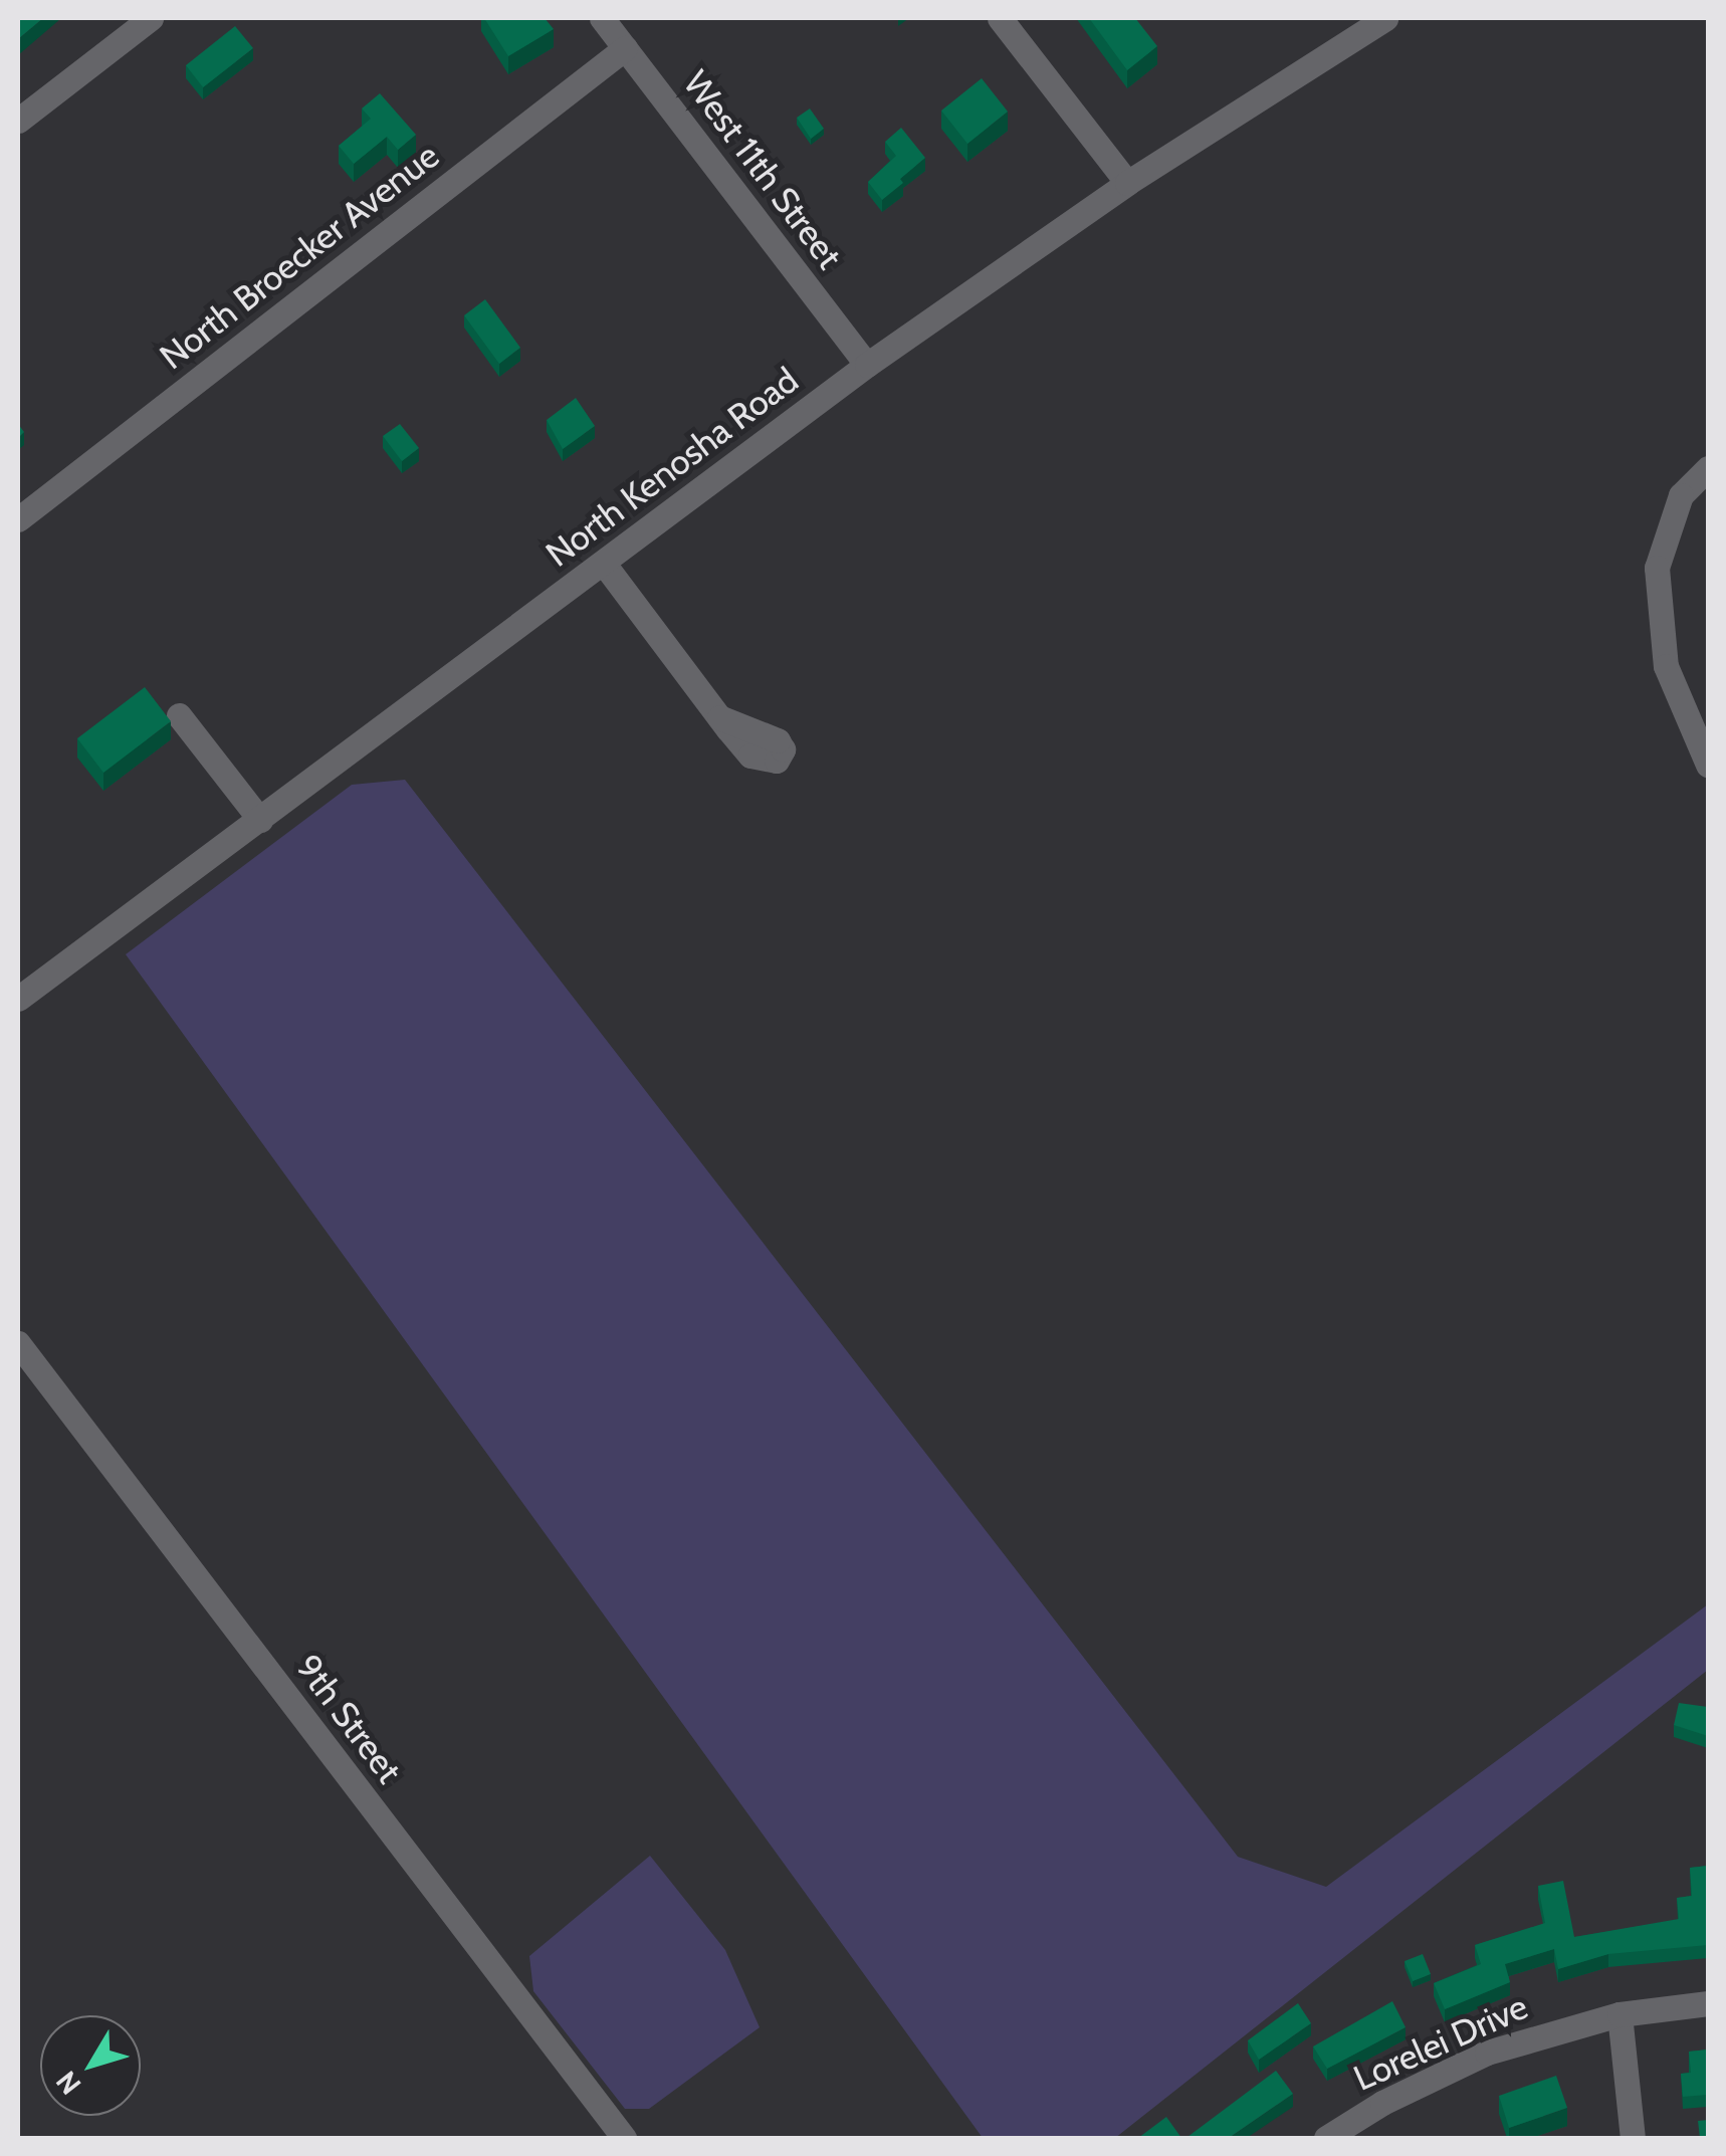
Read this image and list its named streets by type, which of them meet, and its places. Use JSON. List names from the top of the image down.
{
  "streets": {
    "street": [
      "West 11th Street",
      "North Broecker Avenue",
      "North Kenosha Road",
      "9th Street",
      "Lorelei Drive"
    ]
  },
  "crossings": [
    ["West 11th Street", "North Broecker Avenue"],
    ["West 11th Street", "North Kenosha Road"]
  ],
  "north": "bottom left"
}
